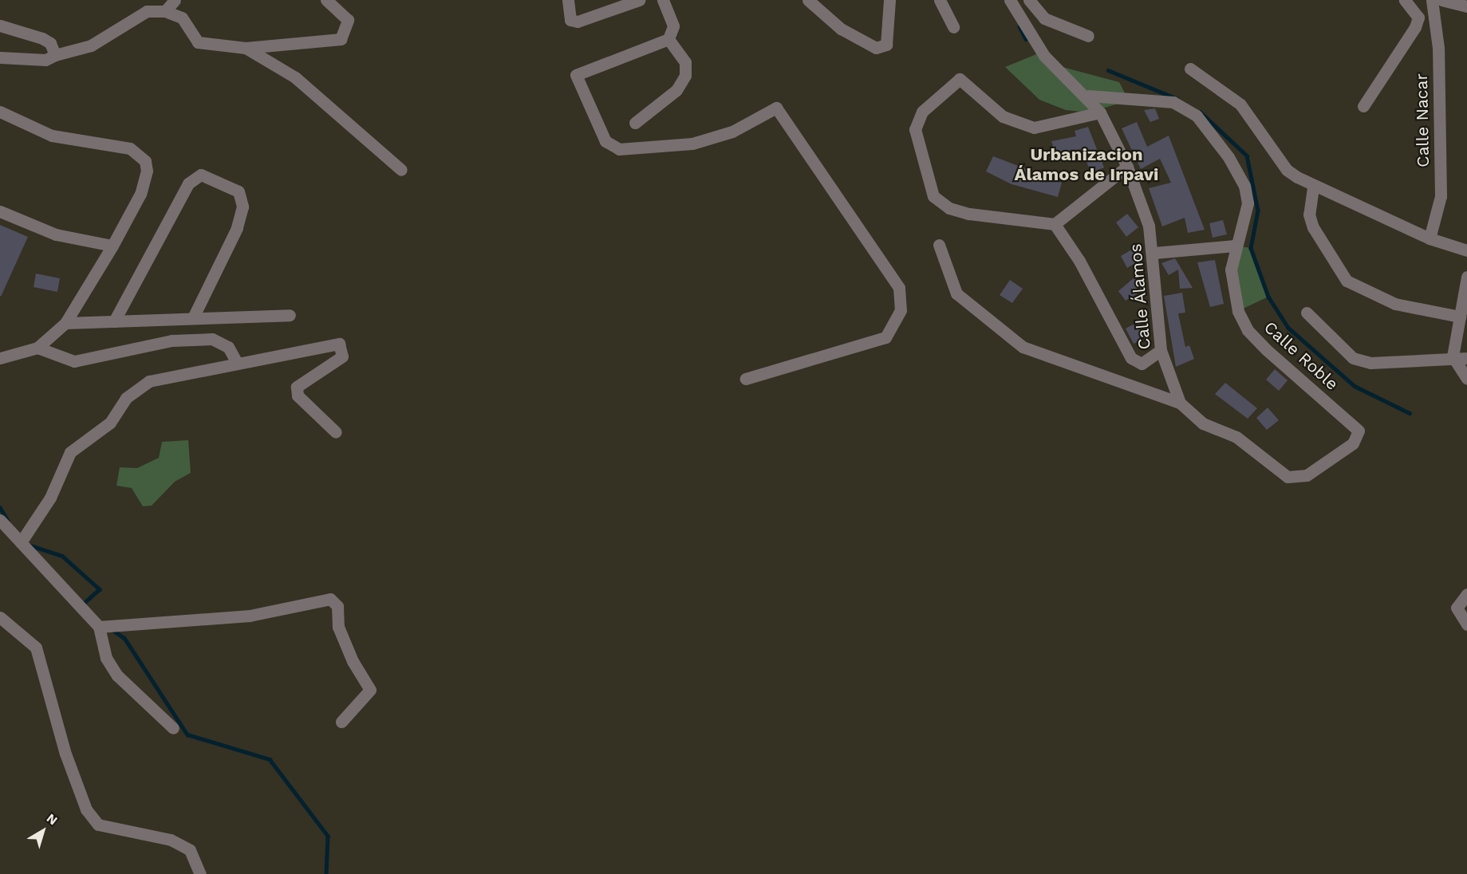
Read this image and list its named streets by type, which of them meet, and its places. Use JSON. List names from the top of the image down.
{
  "streets": {
    "street": ["Calle Nacar", "Calle Álamos", "Calle Roble"]
  },
  "crossings": [
    ["Calle Álamos", "Calle Roble"]
  ],
  "districts": ["Urbanizacion Álamos de Irpavi"],
  "north": "top right"
}
